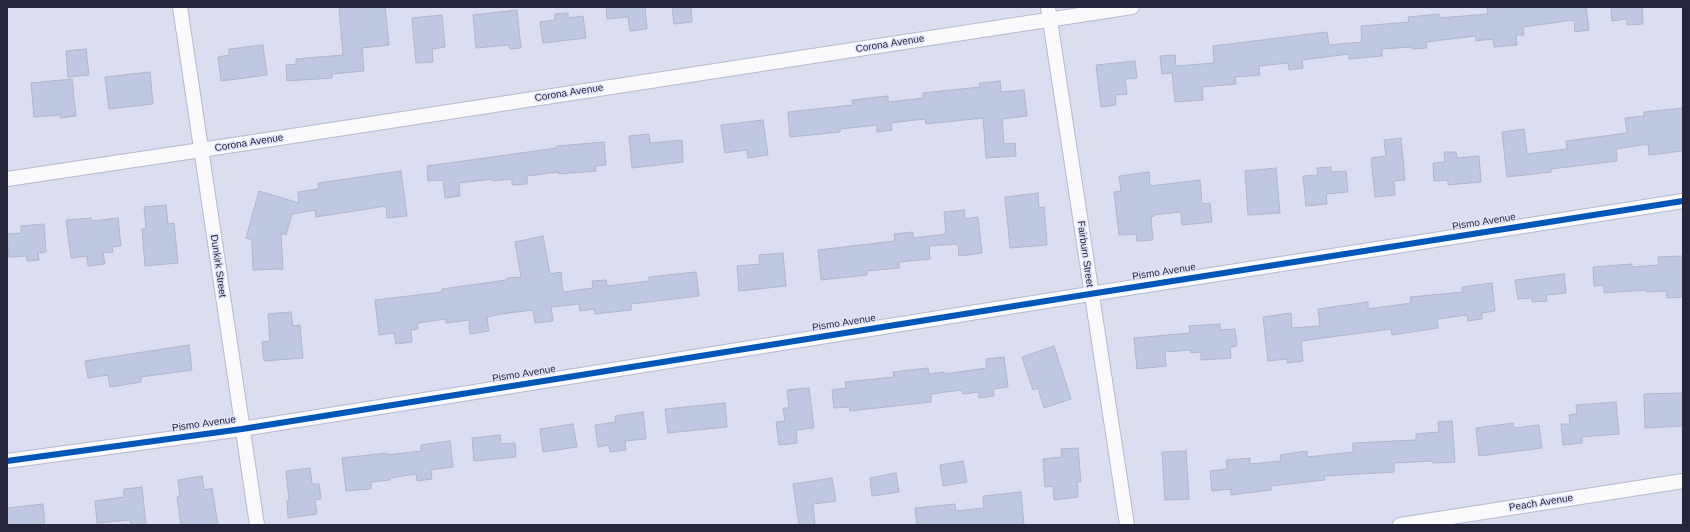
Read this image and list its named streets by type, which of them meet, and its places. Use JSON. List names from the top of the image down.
{
  "streets": {
    "street": [
      "Corona Avenue",
      "Pismo Avenue",
      "Fairburn Street",
      "Dunkirk Street",
      "Peach Avenue"
    ]
  },
  "crossings": [
    ["Corona Avenue", "Fairburn Street"],
    ["Corona Avenue", "Dunkirk Street"],
    ["Pismo Avenue", "Fairburn Street"],
    ["Pismo Avenue", "Dunkirk Street"]
  ]
}
